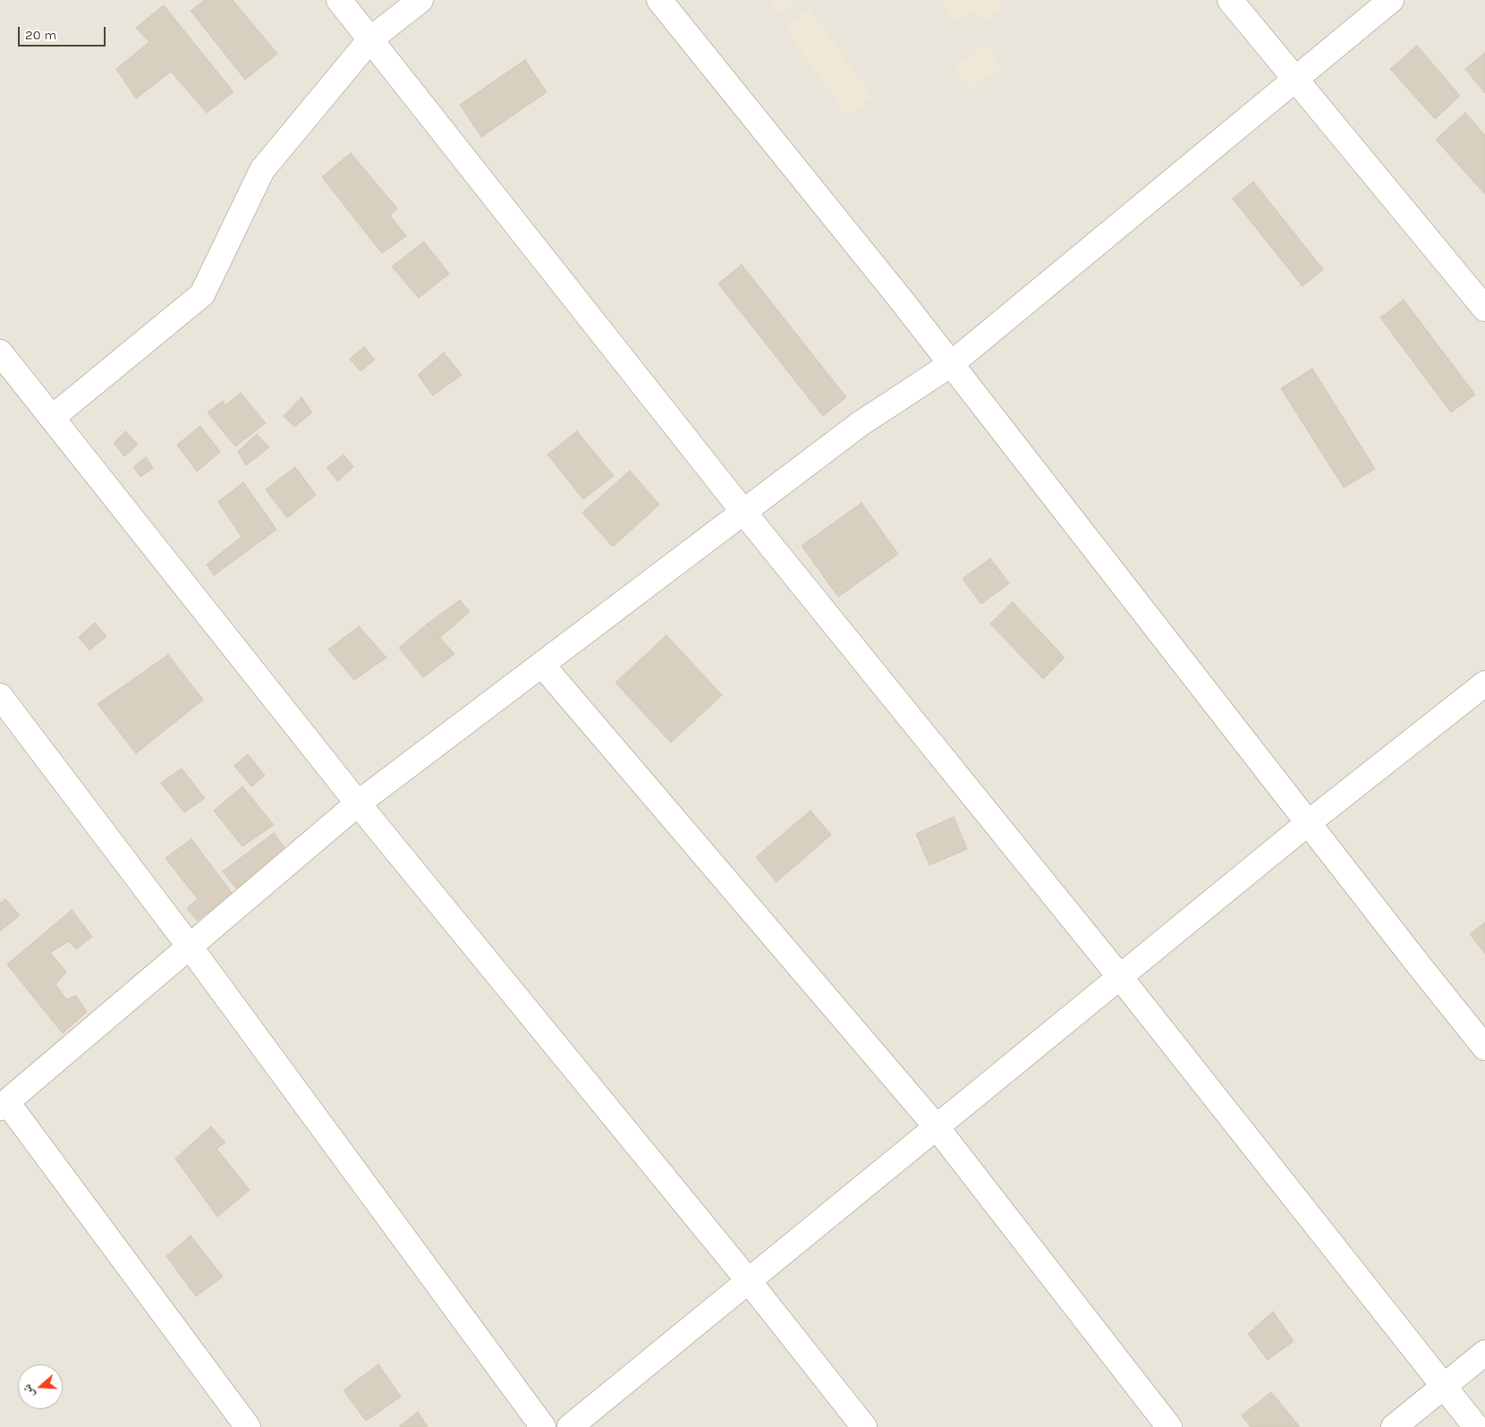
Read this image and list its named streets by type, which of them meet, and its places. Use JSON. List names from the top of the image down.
{
  "scale_bar": "20 m",
  "north": "left"
}
